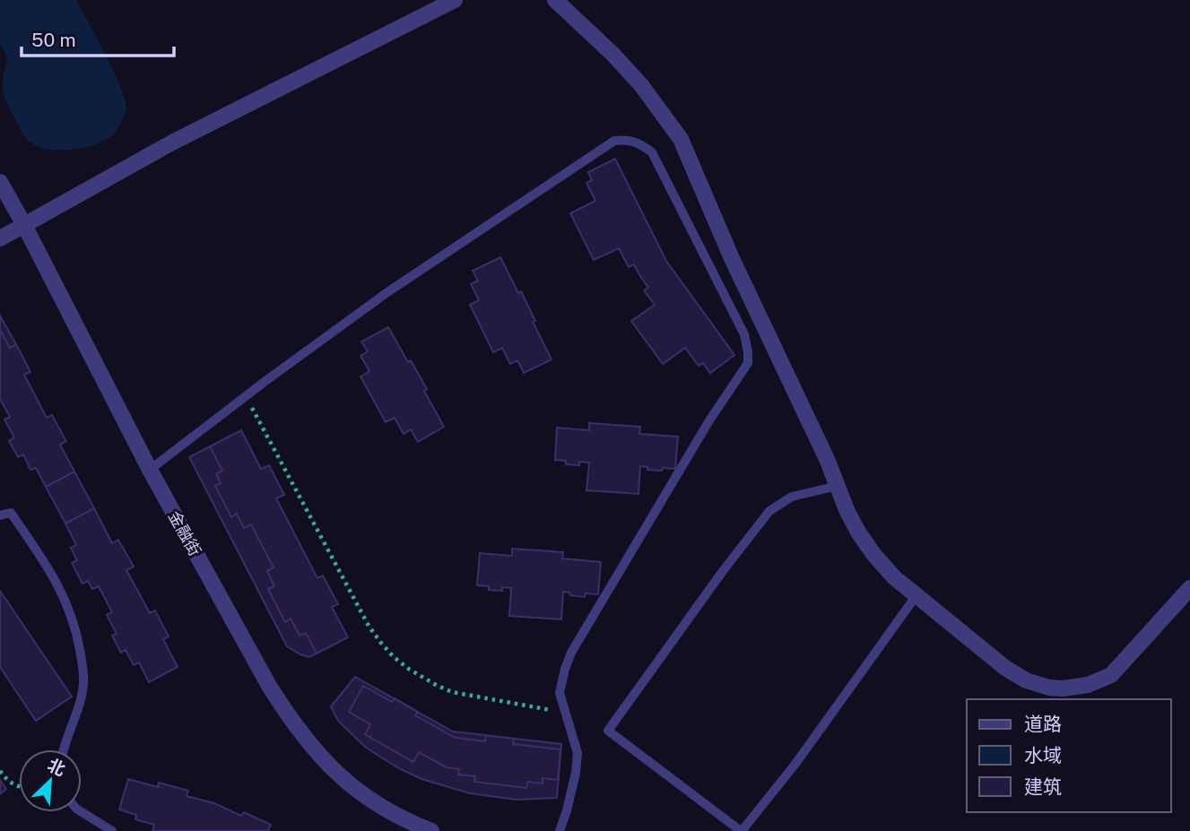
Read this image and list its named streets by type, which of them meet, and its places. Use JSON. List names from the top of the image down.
{
  "streets": {
    "street": ["金融街"]
  },
  "legend": ["道路", "水域", "建筑"],
  "scale_bar": "50 m",
  "north": "top right"
}
